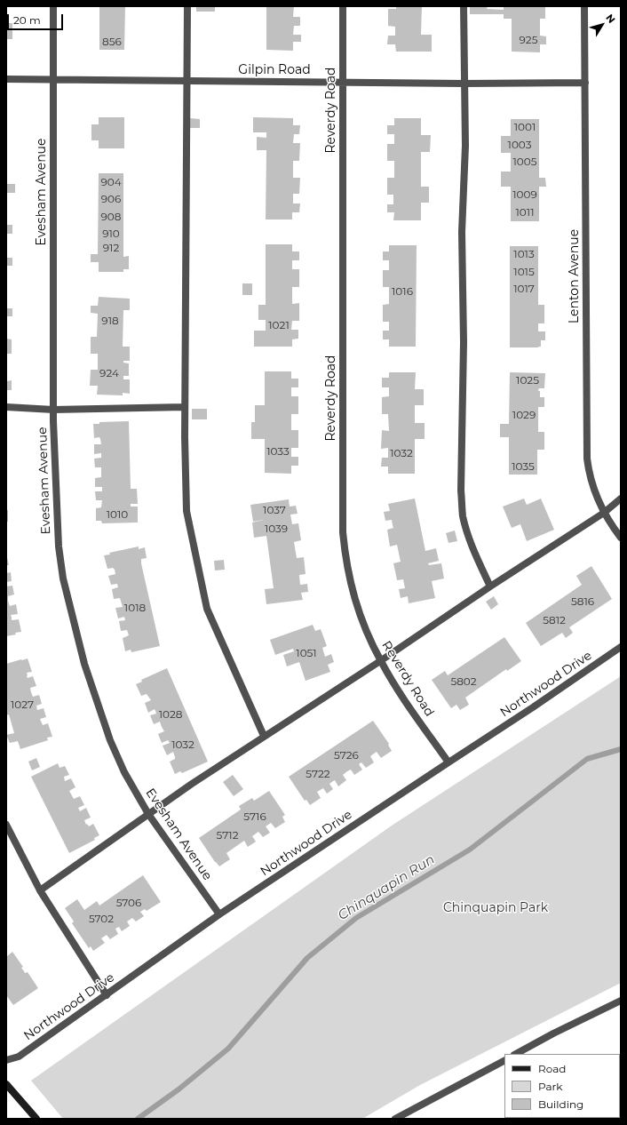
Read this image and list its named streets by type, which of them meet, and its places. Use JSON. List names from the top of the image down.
{
  "streets": {
    "street": [
      "Gilpin Road",
      "Reverdy Road",
      "Evesham Avenue",
      "Lenton Avenue",
      "Northwood Drive"
    ]
  },
  "crossings": [
    ["Gilpin Road", "Reverdy Road"],
    ["Gilpin Road", "Evesham Avenue"],
    ["Gilpin Road", "Lenton Avenue"],
    ["Reverdy Road", "Northwood Drive"],
    ["Evesham Avenue", "Northwood Drive"]
  ],
  "water": ["Chinquapin Run"],
  "parks": ["Chinquapin Park"],
  "house_numbers": [
    "925",
    "856",
    "1001",
    "1003",
    "1005",
    "904",
    "1009",
    "906",
    "1011",
    "908",
    "910",
    "912",
    "1013",
    "1015",
    "1017",
    "1016",
    "918",
    "1021",
    "924",
    "1025",
    "1029",
    "1033",
    "1032",
    "1035",
    "1037",
    "1010",
    "1039",
    "5816",
    "1018",
    "5812",
    "1051",
    "5802",
    "1027",
    "1028",
    "1032",
    "5726",
    "5722",
    "5716",
    "5712",
    "5706",
    "5702"
  ],
  "legend": ["Road", "Park", "Building"],
  "scale_bar": "20 m",
  "north": "top right"
}
